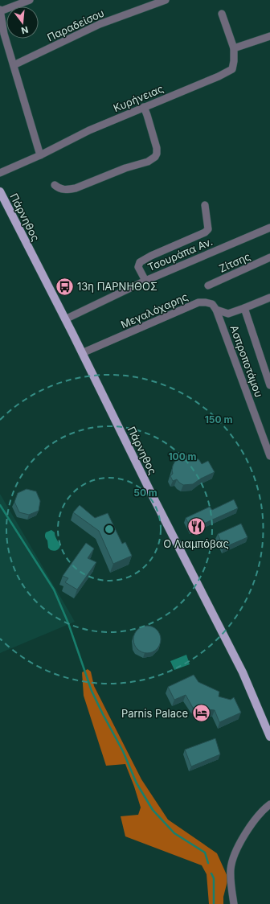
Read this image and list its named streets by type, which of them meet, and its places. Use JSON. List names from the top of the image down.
{
  "streets": {
    "main road": ["Πάρνηθος"],
    "street": [
      "Παραδείσου",
      "Κυρήνειας",
      "Τσουράπα Αν.",
      "Ζίτσης",
      "Μεγαλόχαρης",
      "Ασπροποτάμου"
    ]
  },
  "crossings": [
    ["Πάρνηθος", "Τσουράπα Αν."],
    ["Πάρνηθος", "Μεγαλόχαρης"],
    ["Μεγαλόχαρης", "Ασπροποτάμου"]
  ],
  "places": {
    "bus stop": ["13η ΠΑΡΝΗΘΟΣ"],
    "restaurant": ["Ο Λιαμπόβας"],
    "hotel": ["Parnis Palace"]
  },
  "north": "bottom",
  "rings": ["150 m", "100 m", "50 m"]
}
